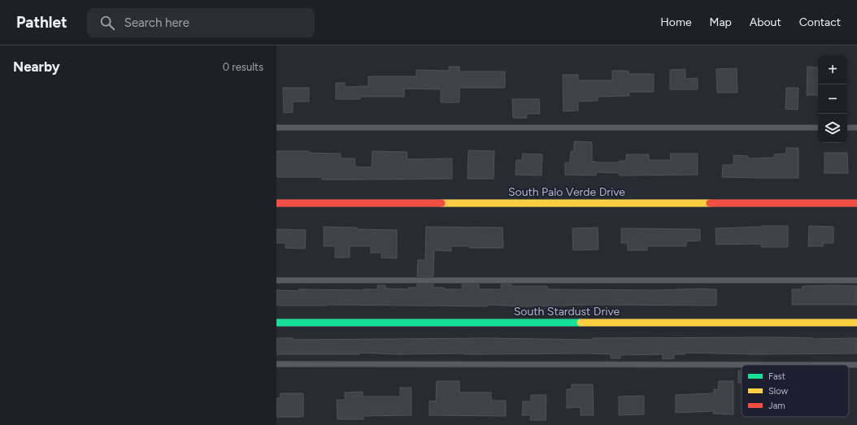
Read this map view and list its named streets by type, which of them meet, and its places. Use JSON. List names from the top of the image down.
{
  "streets": {
    "street": ["South Palo Verde Drive", "South Stardust Drive"]
  },
  "legend": ["Fast", "Slow", "Jam"],
  "page": {
    "header": "Pathlet",
    "search": "Search here",
    "nav": [
      "Home",
      "Map",
      "About",
      "Contact"
    ],
    "heading": ["Nearby", "0 results"],
    "map_buttons": ["+", "−"]
  }
}
